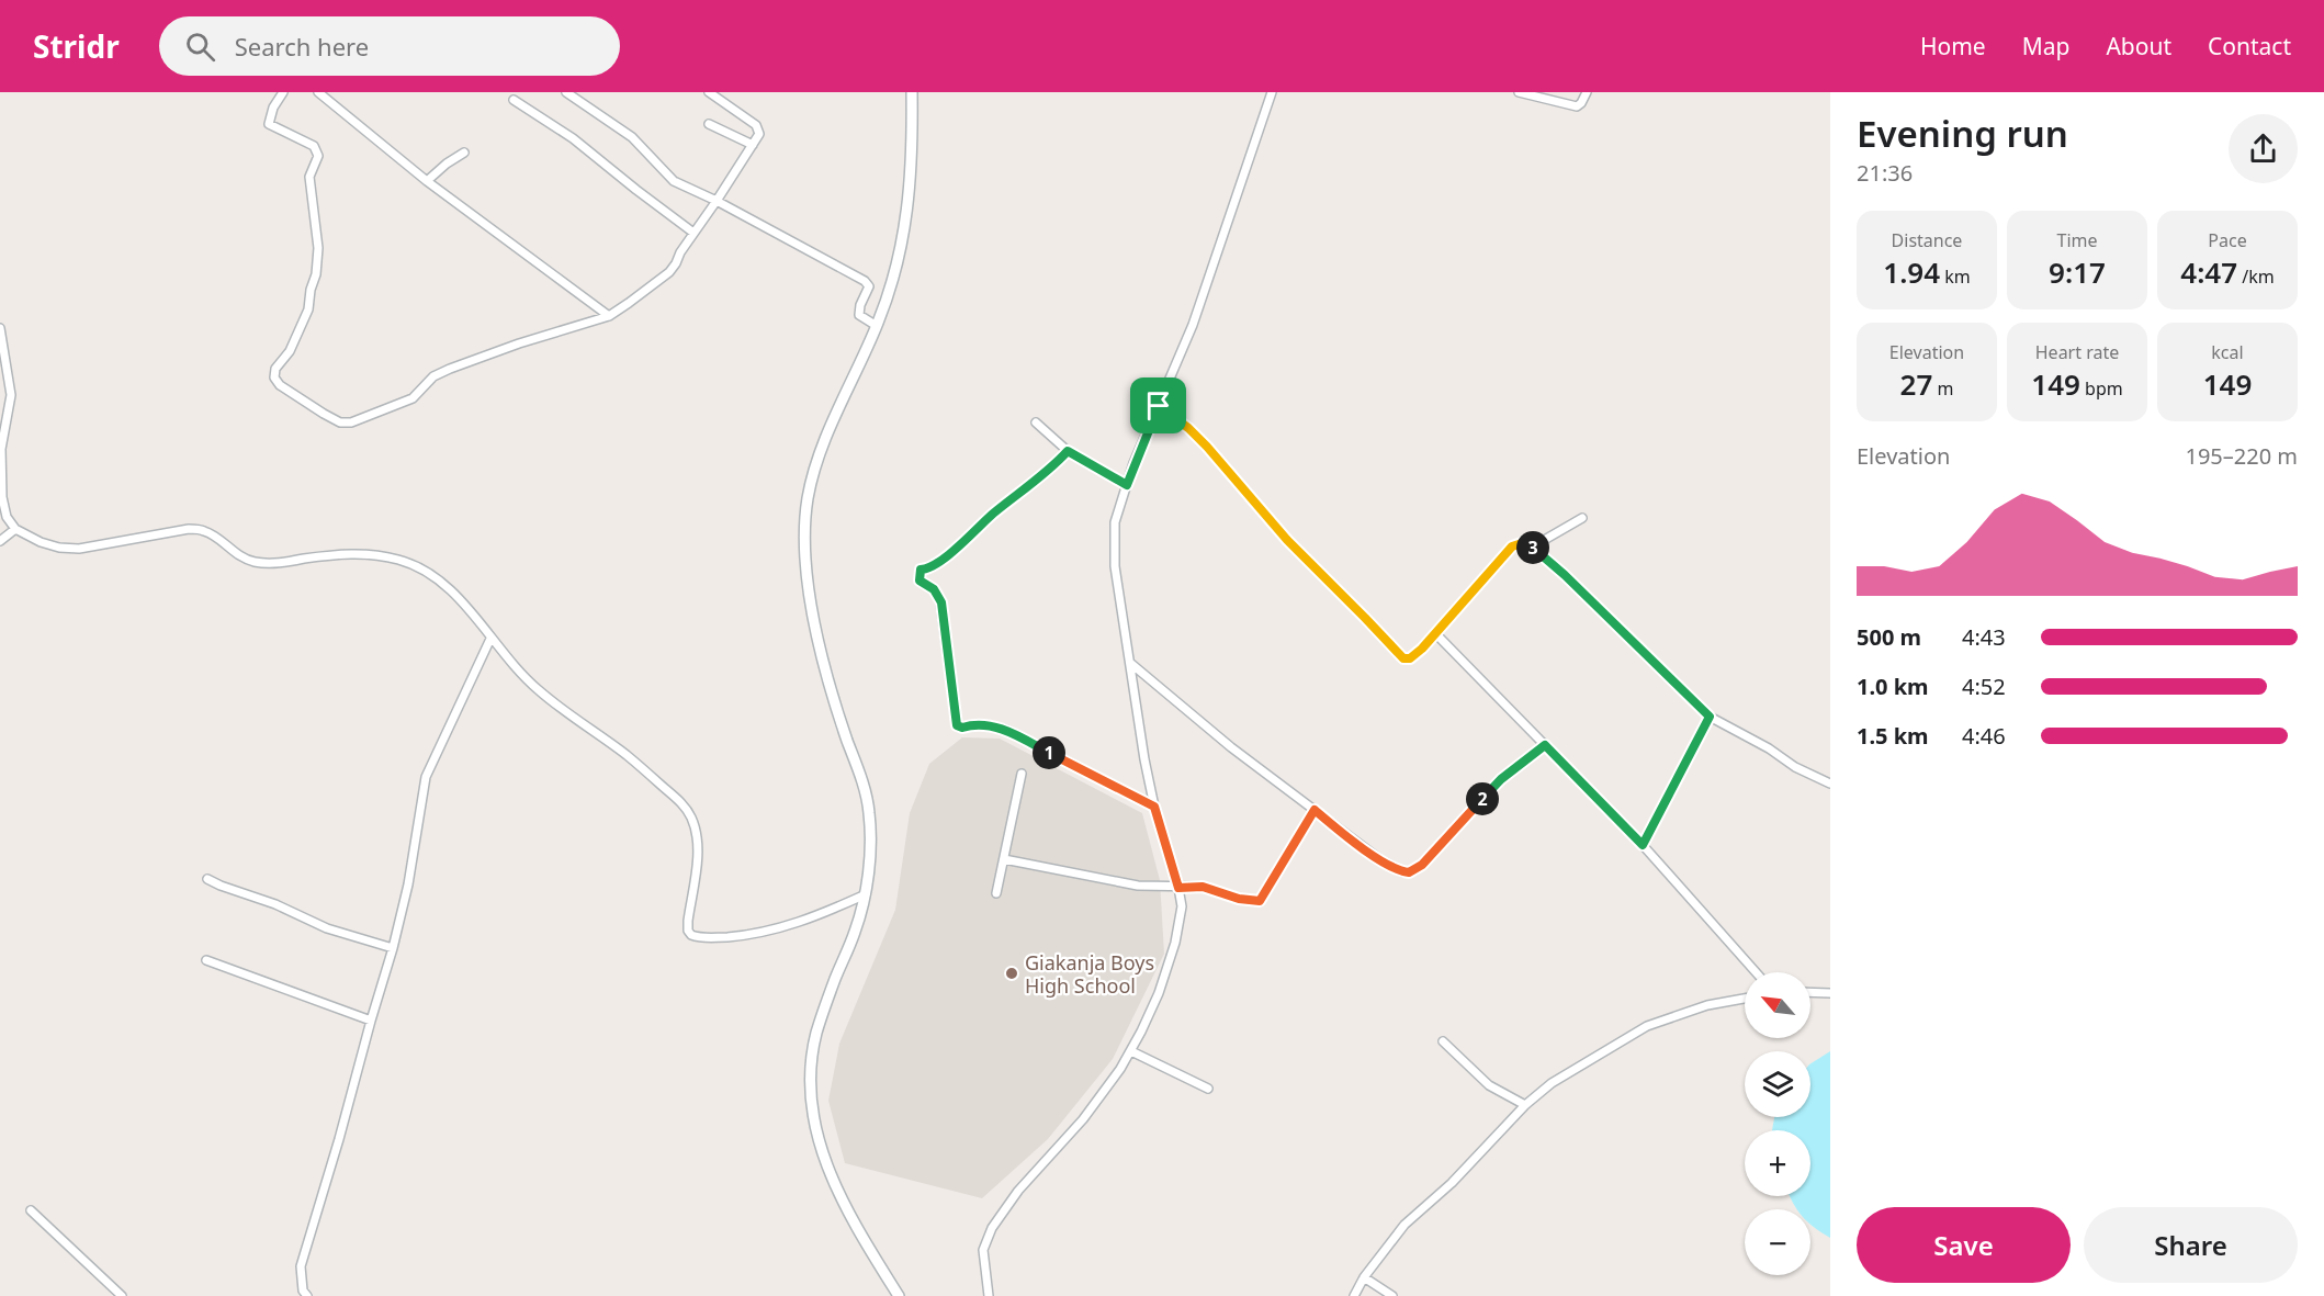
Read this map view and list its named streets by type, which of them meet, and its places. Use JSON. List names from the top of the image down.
{
  "places": ["Giakanja Boys High School"],
  "north": "top left",
  "page": {
    "header": "Stridr",
    "search": "Search here",
    "nav": [
      "Home",
      "Map",
      "About",
      "Contact"
    ],
    "heading": ["Evening run", "21:36"],
    "stats": [
      ["Distance", "1.94 km"],
      ["Time", "9:17"],
      ["Pace", "4:47 /km"],
      ["Elevation", "27 m"],
      ["Heart rate", "149 bpm"],
      ["kcal", "149"]
    ],
    "chart": ["Elevation", "195–220 m"],
    "pins": ["3", "1", "2"],
    "list": [
      {
        "name": "500 m",
        "note": "4:43"
      },
      {
        "name": "1.0 km",
        "note": "4:52"
      },
      {
        "name": "1.5 km",
        "note": "4:46"
      }
    ],
    "map_buttons": ["+", "−"],
    "buttons": ["Save", "Share"]
  }
}
